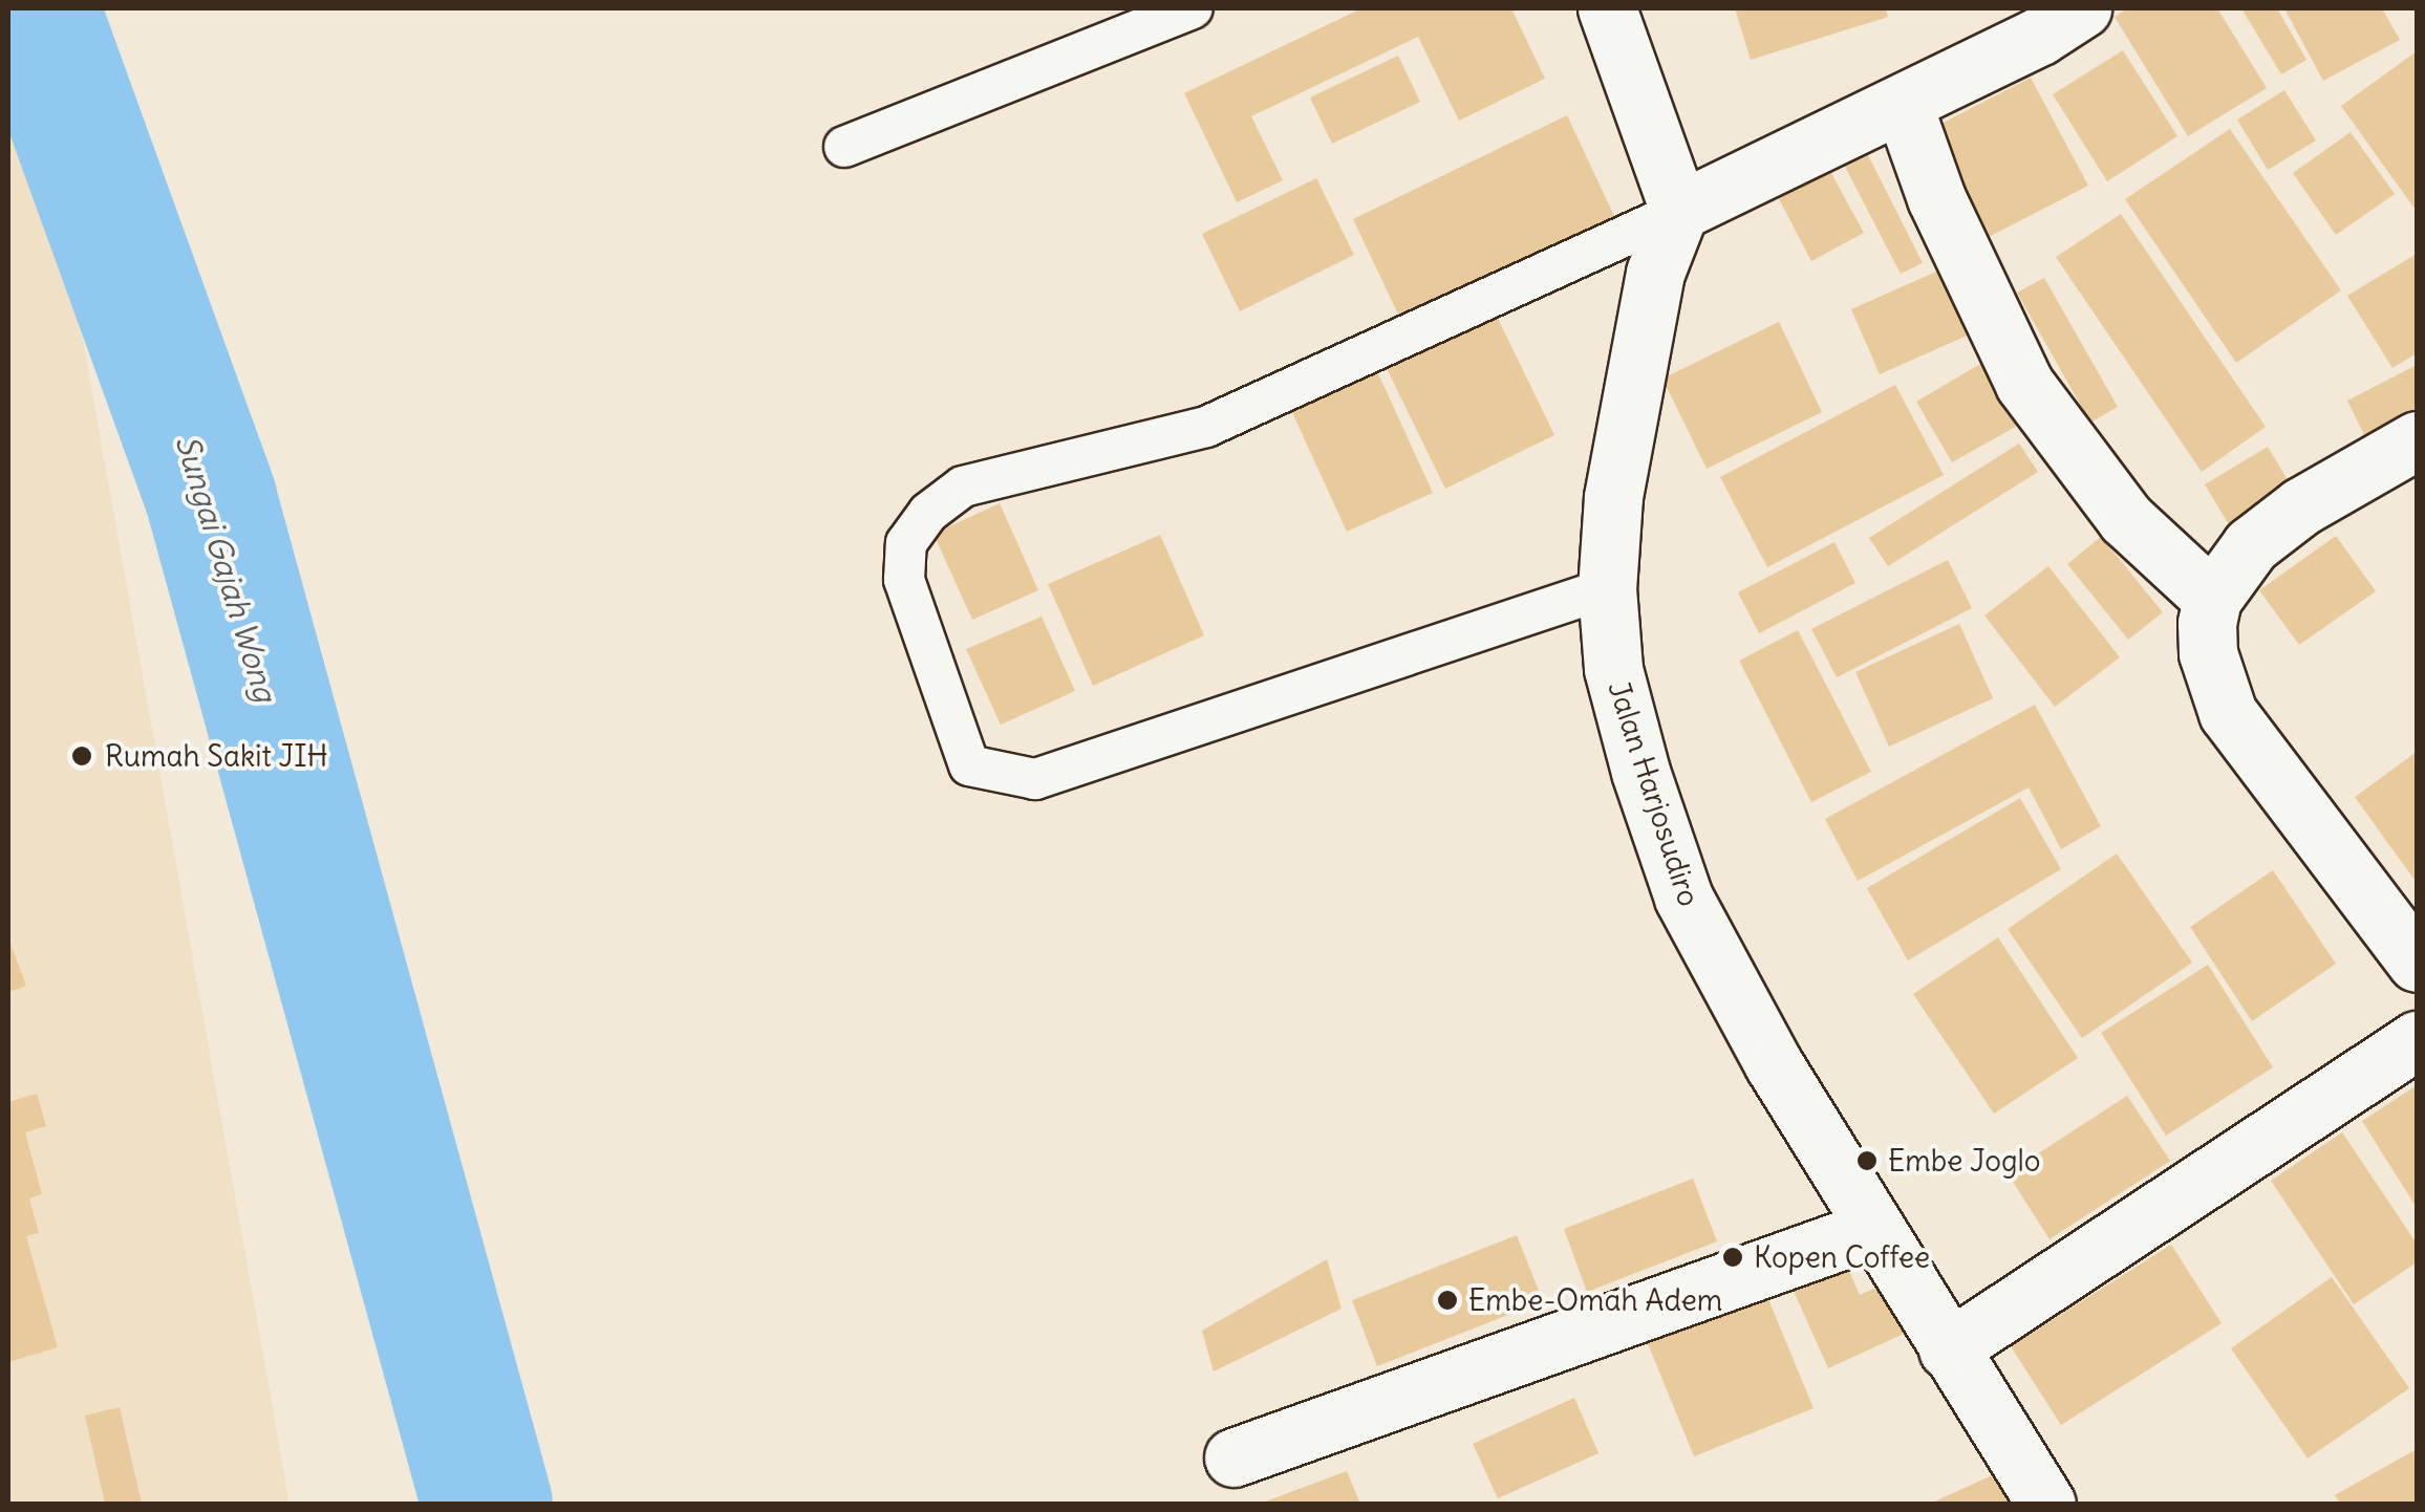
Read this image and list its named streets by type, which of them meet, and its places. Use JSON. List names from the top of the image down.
{
  "streets": {
    "street": ["Jalan Harjosudiro"]
  },
  "water": ["Sungai Gajah Wong"],
  "places": [
    "Rumah Sakit JIH",
    "Embe Joglo",
    "Kopen Coffee",
    "Embe-Omah Adem"
  ]
}
